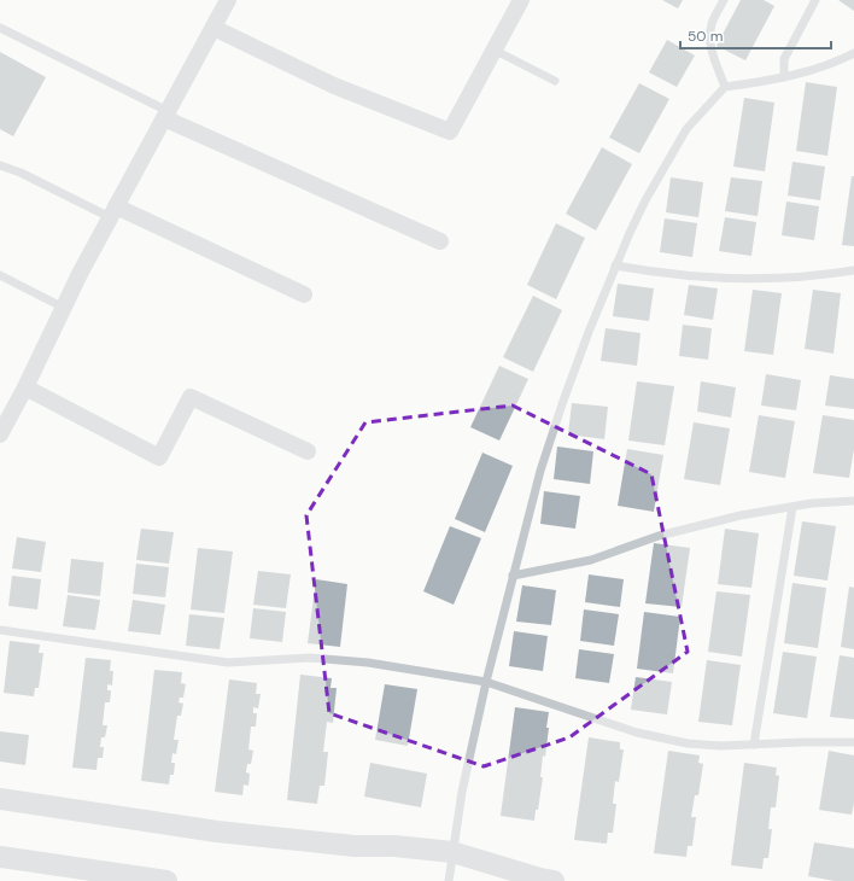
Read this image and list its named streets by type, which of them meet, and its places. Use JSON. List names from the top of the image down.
{
  "scale_bar": "50 m"
}
